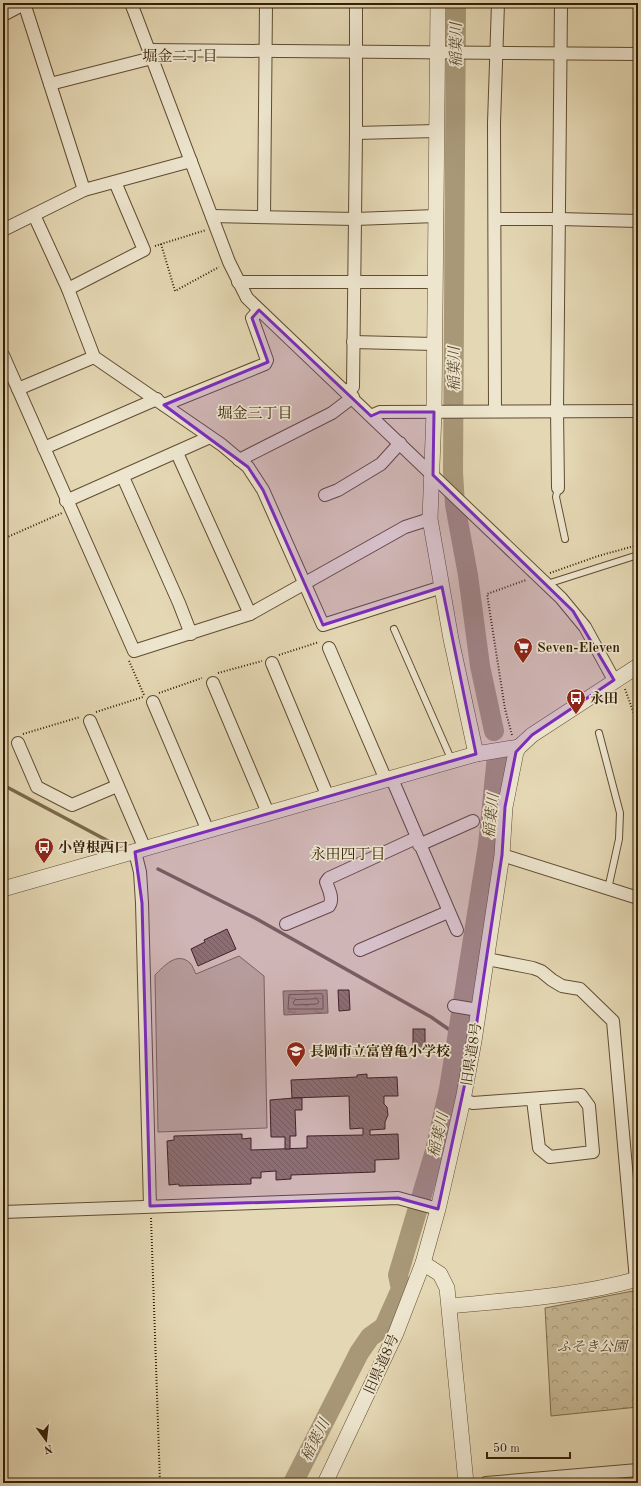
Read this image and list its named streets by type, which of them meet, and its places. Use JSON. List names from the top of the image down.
{
  "streets": {
    "street": ["旧県道8号"]
  },
  "districts": ["堀金二丁目", "堀金三丁目", "永田四丁目"],
  "water": ["稲葉川"],
  "parks": ["ふそき公園"],
  "places": {
    "supermarket": ["Seven-Eleven"],
    "bus stop": ["永田", "小曽根西口"],
    "school or university": ["長岡市立富曽亀小学校"]
  },
  "scale_bar": "50 m",
  "north": "bottom"
}
